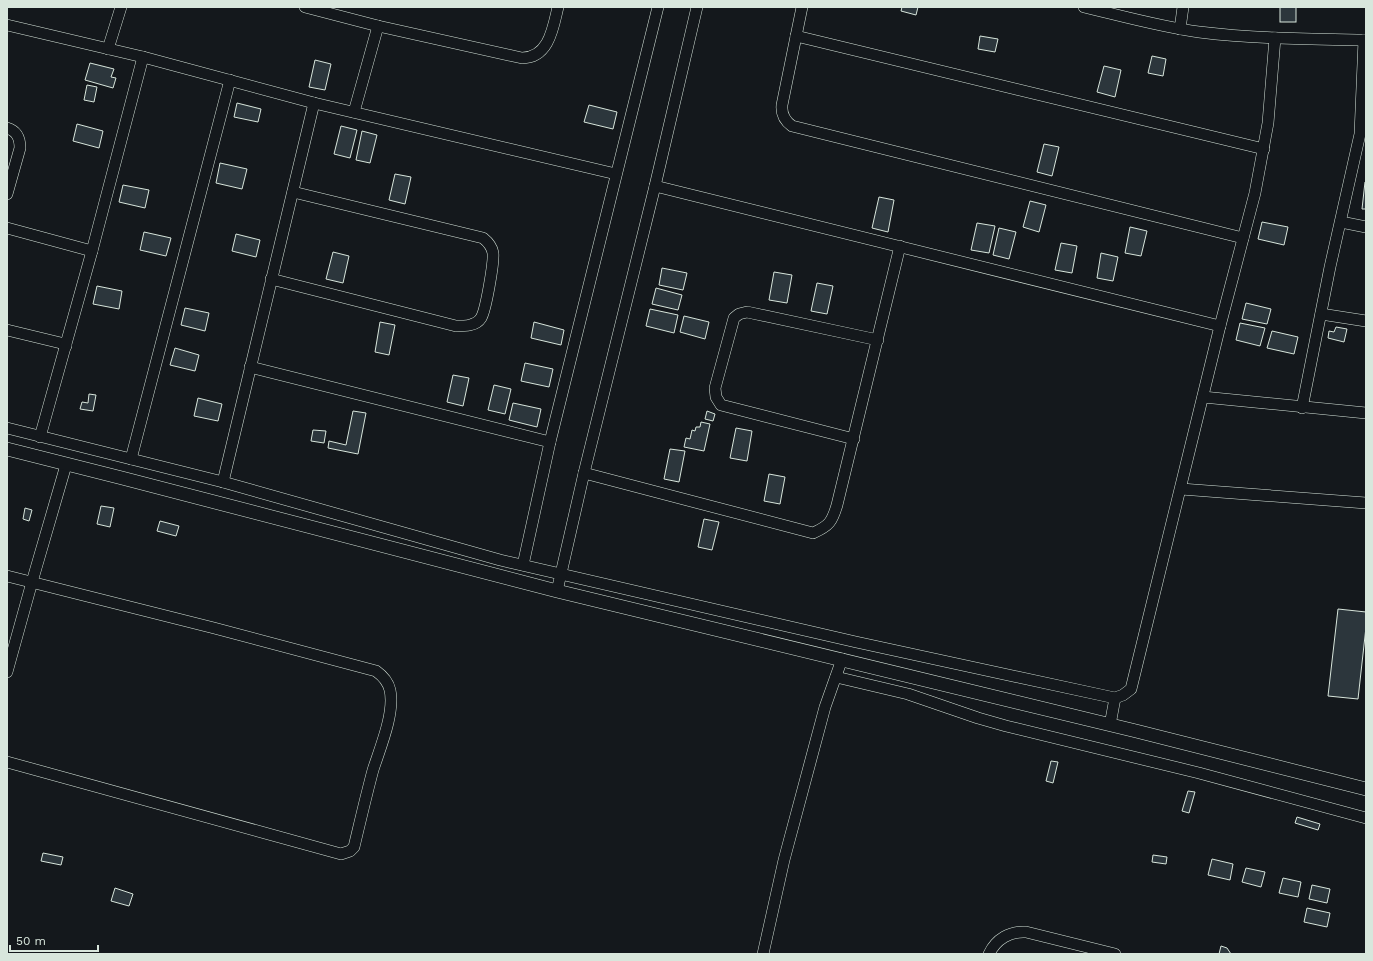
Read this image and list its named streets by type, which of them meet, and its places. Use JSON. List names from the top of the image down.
{
  "scale_bar": "50 m"
}
